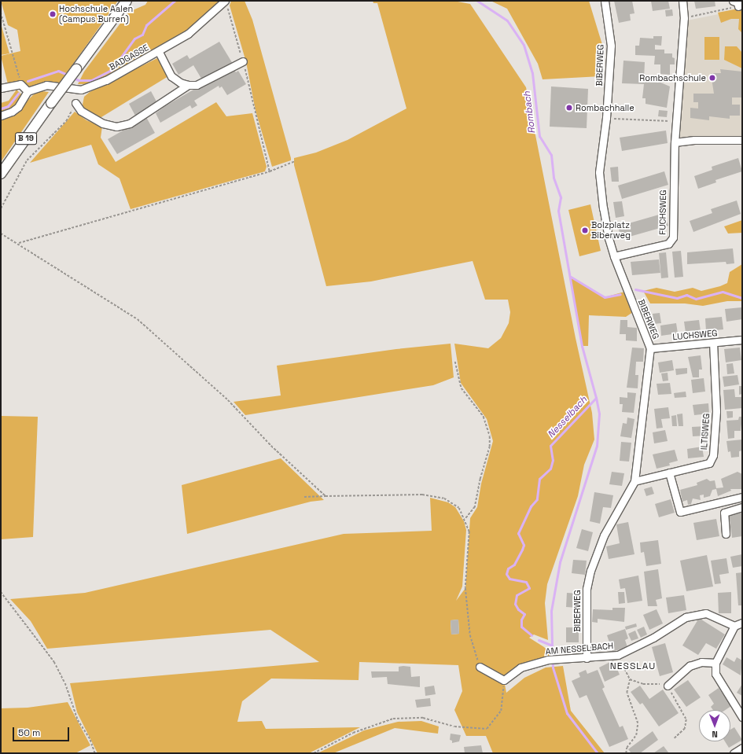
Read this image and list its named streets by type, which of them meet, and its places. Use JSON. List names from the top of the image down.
{
  "streets": {
    "main road": ["B 19"],
    "street": [
      "BADGASSE",
      "BIBERWEG",
      "FUCHSWEG",
      "LUCHSWEG",
      "ILTISWEG",
      "AM NESSELBACH"
    ]
  },
  "crossings": [
    ["BIBERWEG", "FUCHSWEG"],
    ["BIBERWEG", "LUCHSWEG"],
    ["BIBERWEG", "ILTISWEG"],
    ["BIBERWEG", "AM NESSELBACH"],
    ["LUCHSWEG", "ILTISWEG"]
  ],
  "districts": ["NESSLAU"],
  "water": ["Rombach", "Nesselbach"],
  "places": [
    "Hochschule Aalen (Campus Burren)",
    "Rombachschule",
    "Rombachhalle",
    "Bolzplatz Biberweg"
  ],
  "scale_bar": "50 m",
  "north": "bottom"
}
